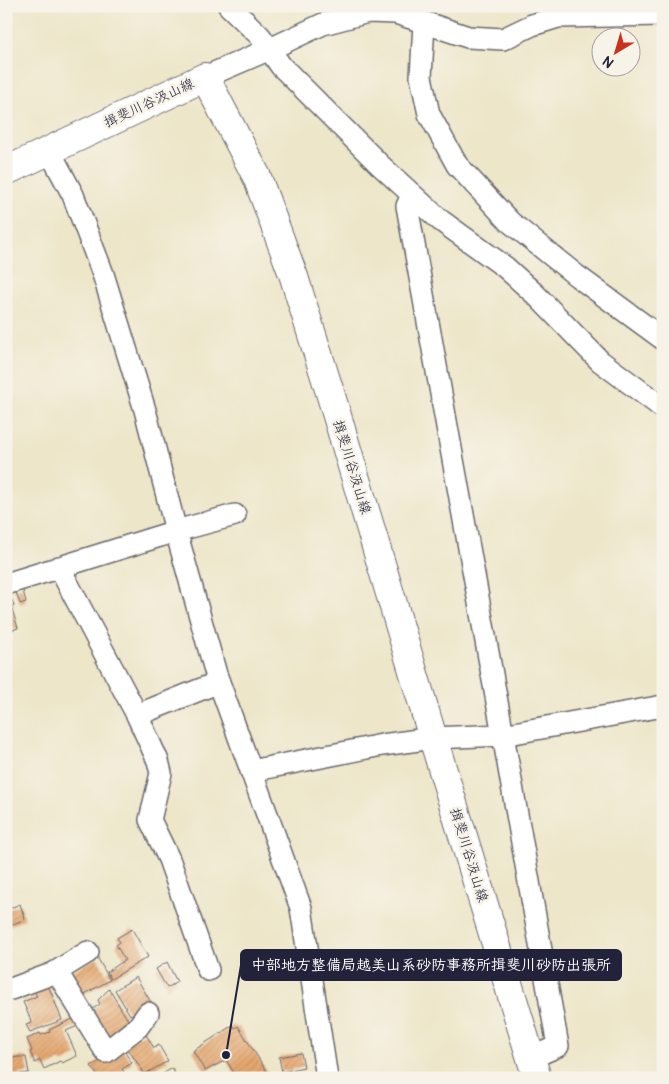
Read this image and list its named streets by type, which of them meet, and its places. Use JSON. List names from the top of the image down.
{
  "streets": {
    "main road": ["揖斐川谷汲山線"]
  },
  "places": ["中部地方整備局越美山系砂防事務所揖斐川砂防出張所"],
  "north": "bottom left"
}
